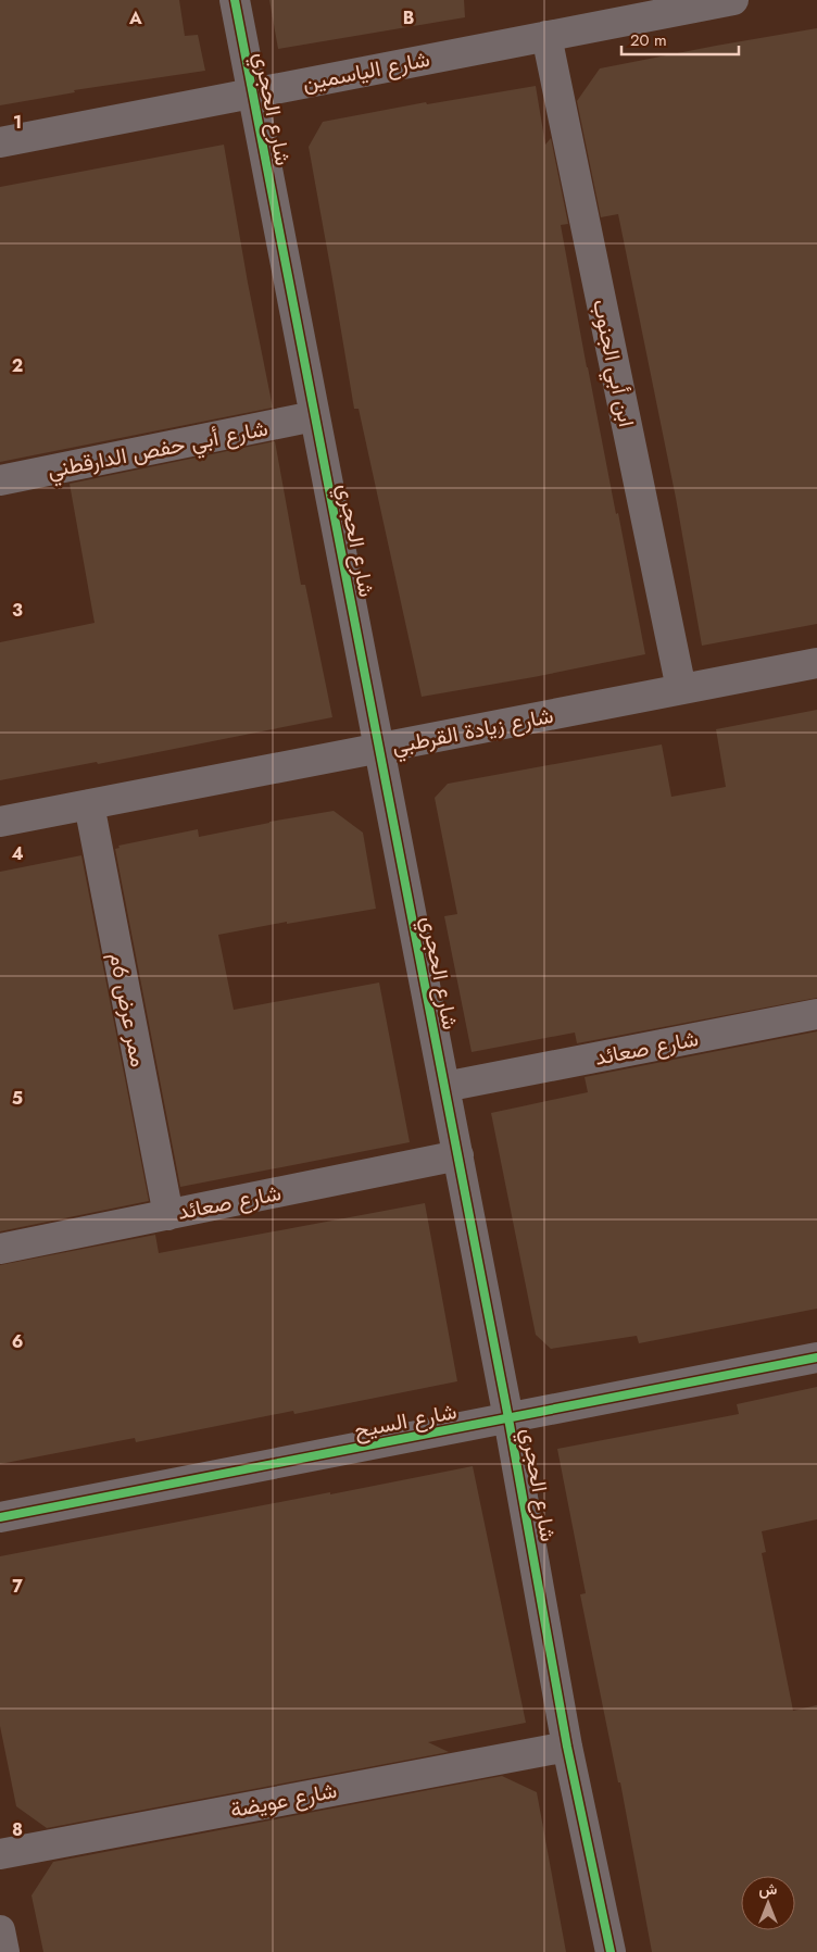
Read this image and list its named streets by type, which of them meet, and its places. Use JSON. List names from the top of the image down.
{
  "streets": {
    "street": [
      "شارع الياسمين",
      "شارع الحجري",
      "ابن أبي الجنوب",
      "شارع أبي حفص الدارقطني",
      "شارع زيادة القرطبي",
      "ممر عرض 6م",
      "شارع صعائد",
      "شارع السيح",
      "شارع عويضة"
    ]
  },
  "crossings": [
    ["شارع الياسمين", "شارع الحجري"],
    ["شارع الياسمين", "ابن أبي الجنوب"],
    ["شارع الحجري", "شارع أبي حفص الدارقطني"],
    ["شارع الحجري", "شارع زيادة القرطبي"],
    ["شارع الحجري", "شارع صعائد"],
    ["شارع الحجري", "شارع السيح"],
    ["شارع الحجري", "شارع عويضة"],
    ["ابن أبي الجنوب", "شارع زيادة القرطبي"],
    ["شارع زيادة القرطبي", "ممر عرض 6م"],
    ["ممر عرض 6م", "شارع صعائد"]
  ],
  "scale_bar": "20 m",
  "north": "top",
  "grid": {
    "columns": ["A", "B"],
    "rows": [
      "1",
      "2",
      "3",
      "4",
      "5",
      "6",
      "7",
      "8"
    ]
  }
}
